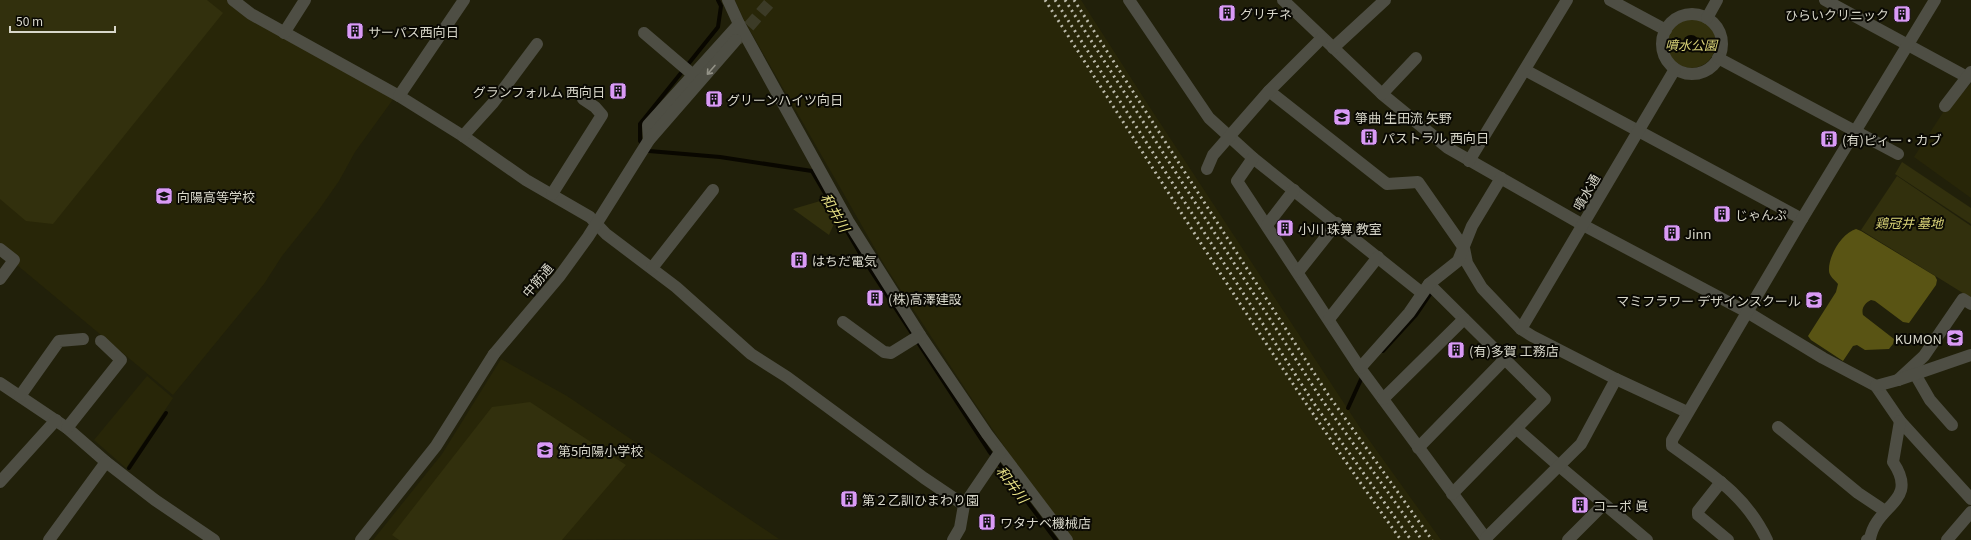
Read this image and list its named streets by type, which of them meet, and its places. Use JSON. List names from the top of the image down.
{
  "streets": {
    "street": ["噴水通", "中筋通"]
  },
  "water": ["和井川"],
  "parks": ["噴水公園", "鶏冠井 墓地"],
  "places": {
    "building": [
      "グリチネ",
      "ひらいクリニック",
      "サーパス西向日",
      "グランフォルム 西向日",
      "グリーンハイツ向日",
      "パストラル 西向日",
      "(有)ピィー・カブ",
      "じゃんぷ",
      "小川 珠算 教室",
      "Jinn",
      "はちだ電気",
      "(株)高澤建設",
      "(有)多賀 工務店",
      "第２乙訓ひまわり園",
      "コーポ 眞",
      "ワタナベ機械店"
    ],
    "school or university": [
      "箏曲 生田流 矢野",
      "向陽高等学校",
      "マミフラワー デザインスクール",
      "KUMON",
      "第5向陽小学校"
    ]
  },
  "scale_bar": "50 m"
}
